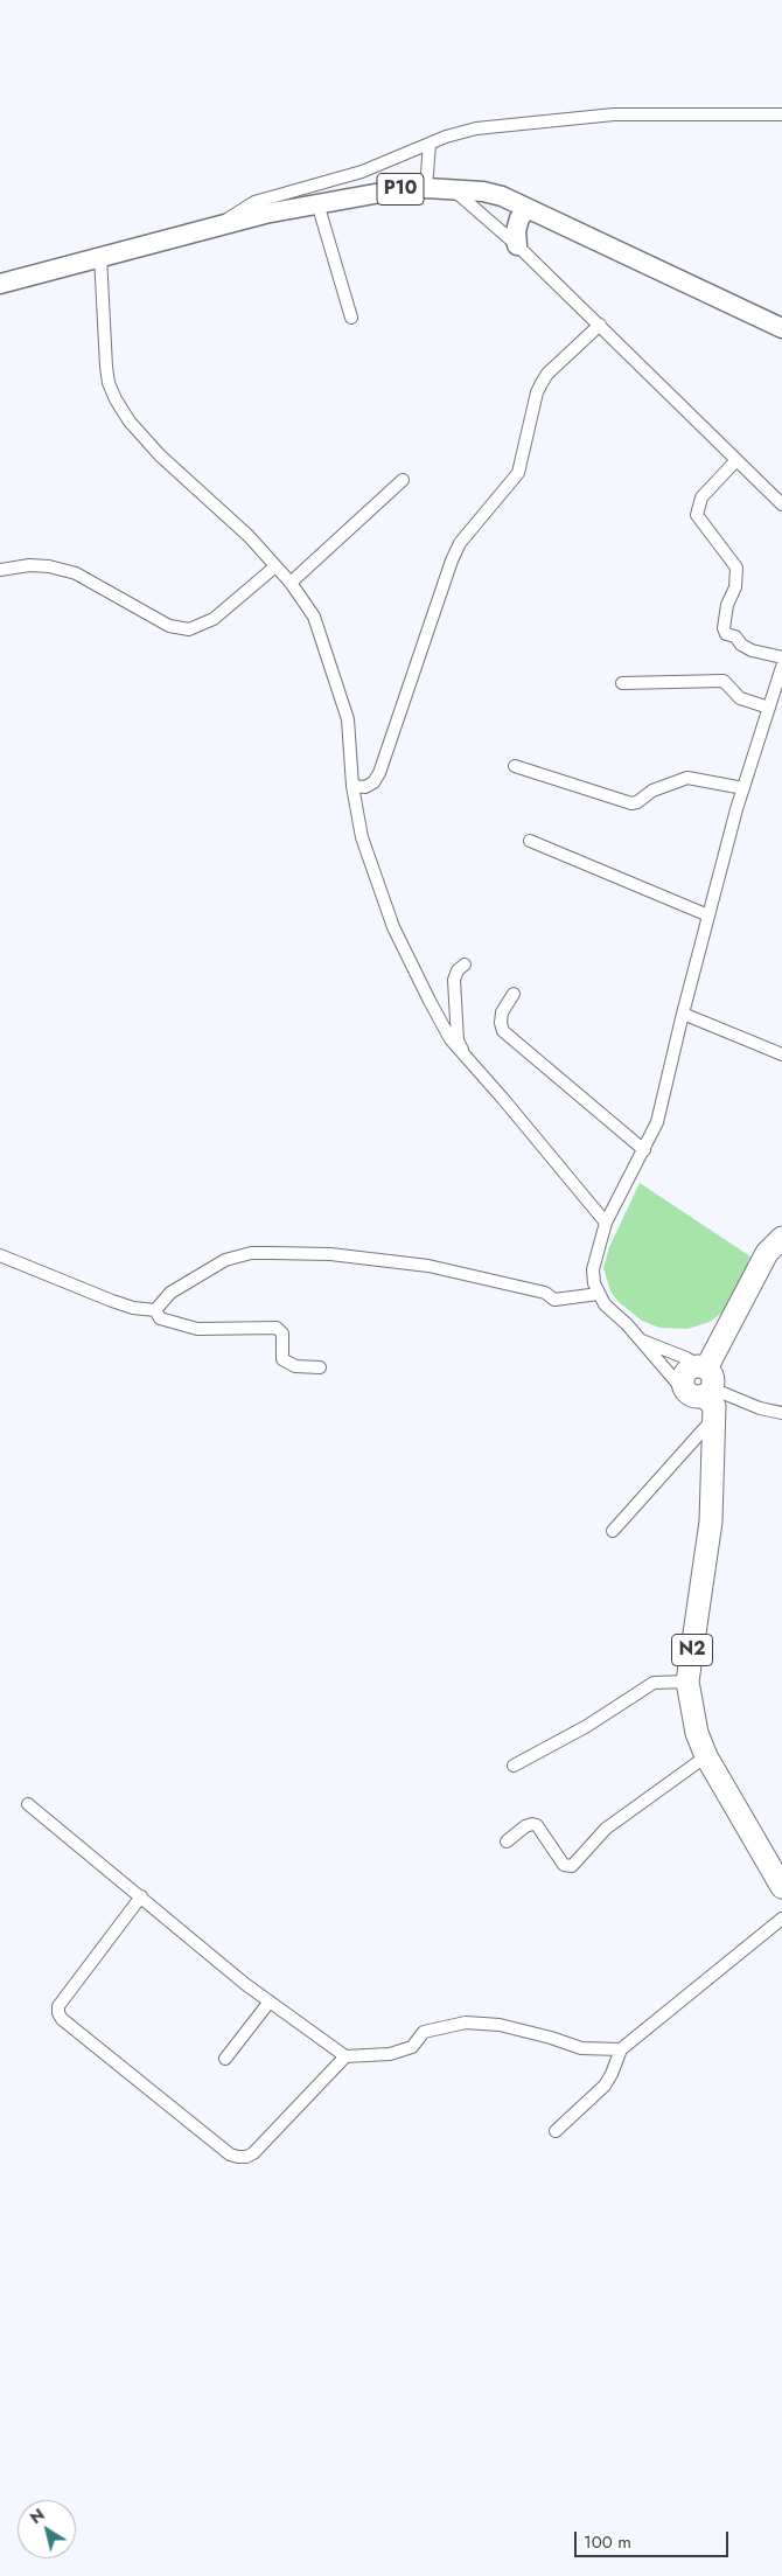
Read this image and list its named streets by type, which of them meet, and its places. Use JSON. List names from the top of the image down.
{
  "streets": {
    "highway": ["N2"],
    "main road": ["P10"]
  },
  "scale_bar": "100 m",
  "north": "top left"
}
